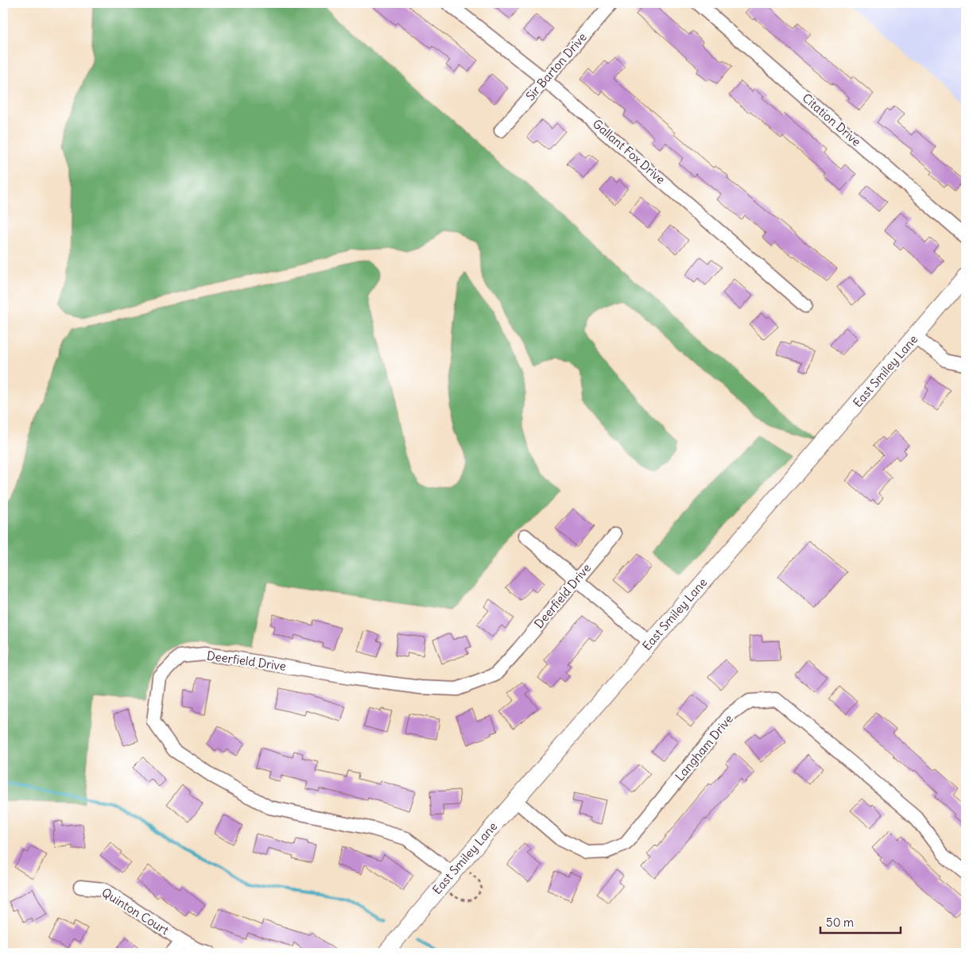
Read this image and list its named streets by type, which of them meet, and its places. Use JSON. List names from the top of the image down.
{
  "streets": {
    "street": [
      "Sir Barton Drive",
      "Citation Drive",
      "Gallant Fox Drive",
      "East Smiley Lane",
      "Deerfield Drive",
      "Langham Drive",
      "Quinton Court"
    ]
  },
  "crossings": [
    ["Sir Barton Drive", "Gallant Fox Drive"],
    ["East Smiley Lane", "Deerfield Drive"],
    ["East Smiley Lane", "Langham Drive"]
  ],
  "scale_bar": "50 m"
}
